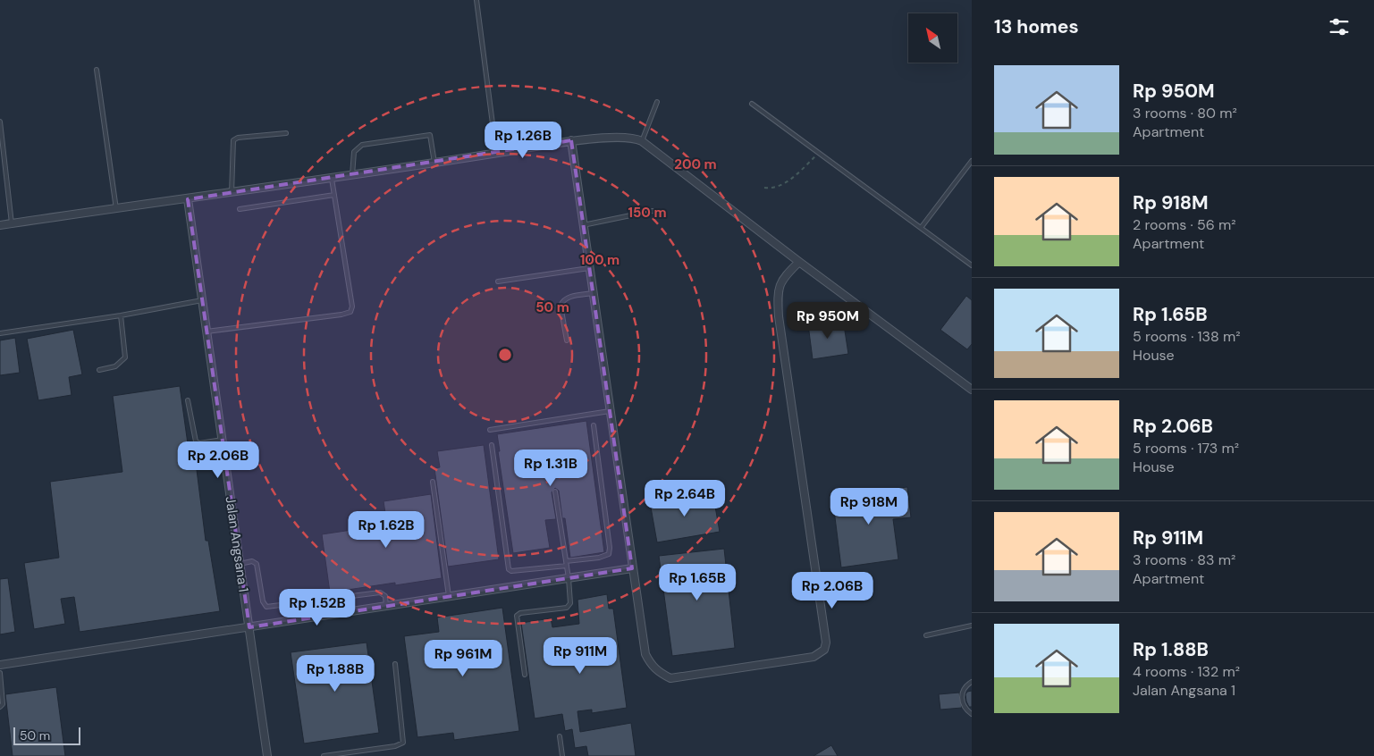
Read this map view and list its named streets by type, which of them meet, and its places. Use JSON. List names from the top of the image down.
{
  "streets": {
    "street": ["Jalan Angsana 1"]
  },
  "scale_bar": "50 m",
  "north": "top left",
  "page": {
    "heading": "13 homes",
    "list": [
      {
        "name": "Rp 950M",
        "note": "3 rooms · 80 m² · Apartment"
      },
      {
        "name": "Rp 918M",
        "note": "2 rooms · 56 m² · Apartment"
      },
      {
        "name": "Rp 1.65B",
        "note": "5 rooms · 138 m² · House"
      },
      {
        "name": "Rp 2.06B",
        "note": "5 rooms · 173 m² · House"
      },
      {
        "name": "Rp 911M",
        "note": "3 rooms · 83 m² · Apartment"
      },
      {
        "name": "Rp 1.88B",
        "note": "4 rooms · 132 m² · Jalan Angsana 1"
      }
    ],
    "price": [
      "Rp 1.26B",
      "Rp 950M",
      "Rp 2.06B",
      "Rp 1.31B",
      "Rp 2.64B",
      "Rp 918M",
      "Rp 1.62B",
      "Rp 1.65B",
      "Rp 2.06B",
      "Rp 1.52B",
      "Rp 911M",
      "Rp 961M",
      "Rp 1.88B"
    ],
    "scale": "50 m"
  },
  "rings": [
    "200 m",
    "150 m",
    "100 m",
    "50 m"
  ]
}
